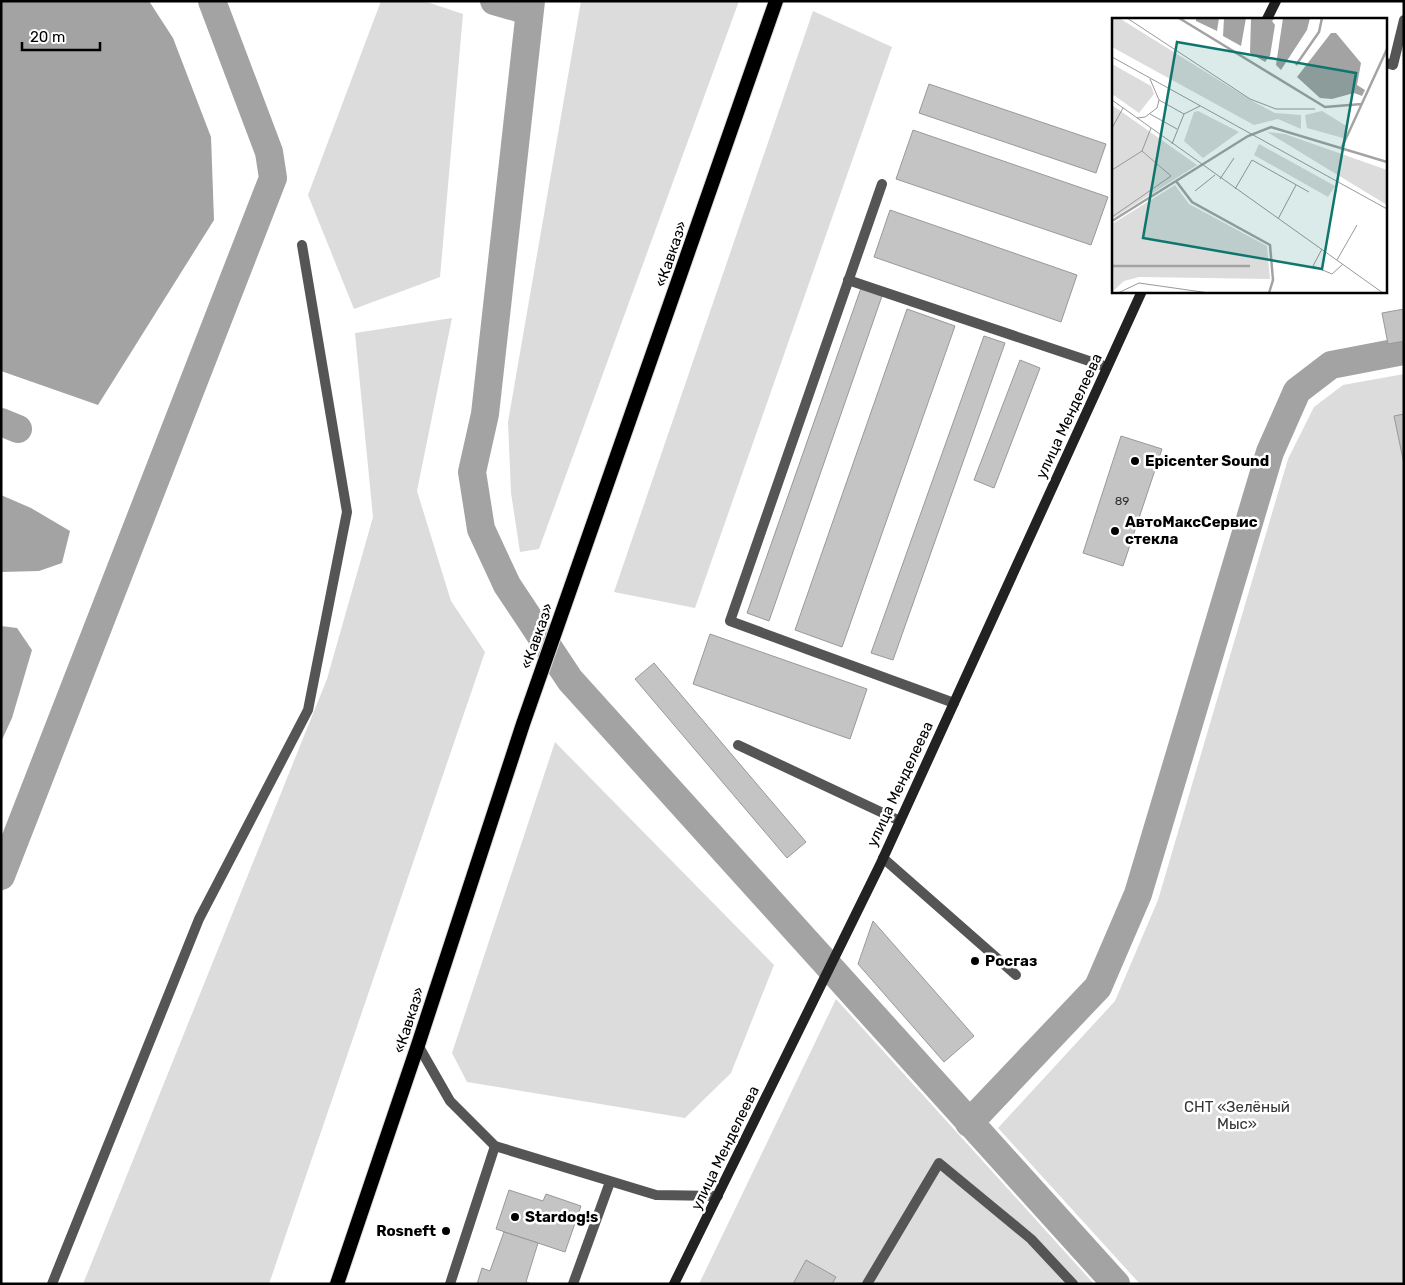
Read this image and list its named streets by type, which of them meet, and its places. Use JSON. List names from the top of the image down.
{
  "streets": {
    "highway": ["«Кавказ»"],
    "main road": ["улица Менделеева"]
  },
  "parks": ["СНТ «Зелёный Мыс»"],
  "places": [
    "Epicenter Sound",
    "АвтоМаксСервис стекла",
    "Росгаз",
    "Stardog!s",
    "Rosneft"
  ],
  "house_numbers": ["89"],
  "scale_bar": "20 m"
}
